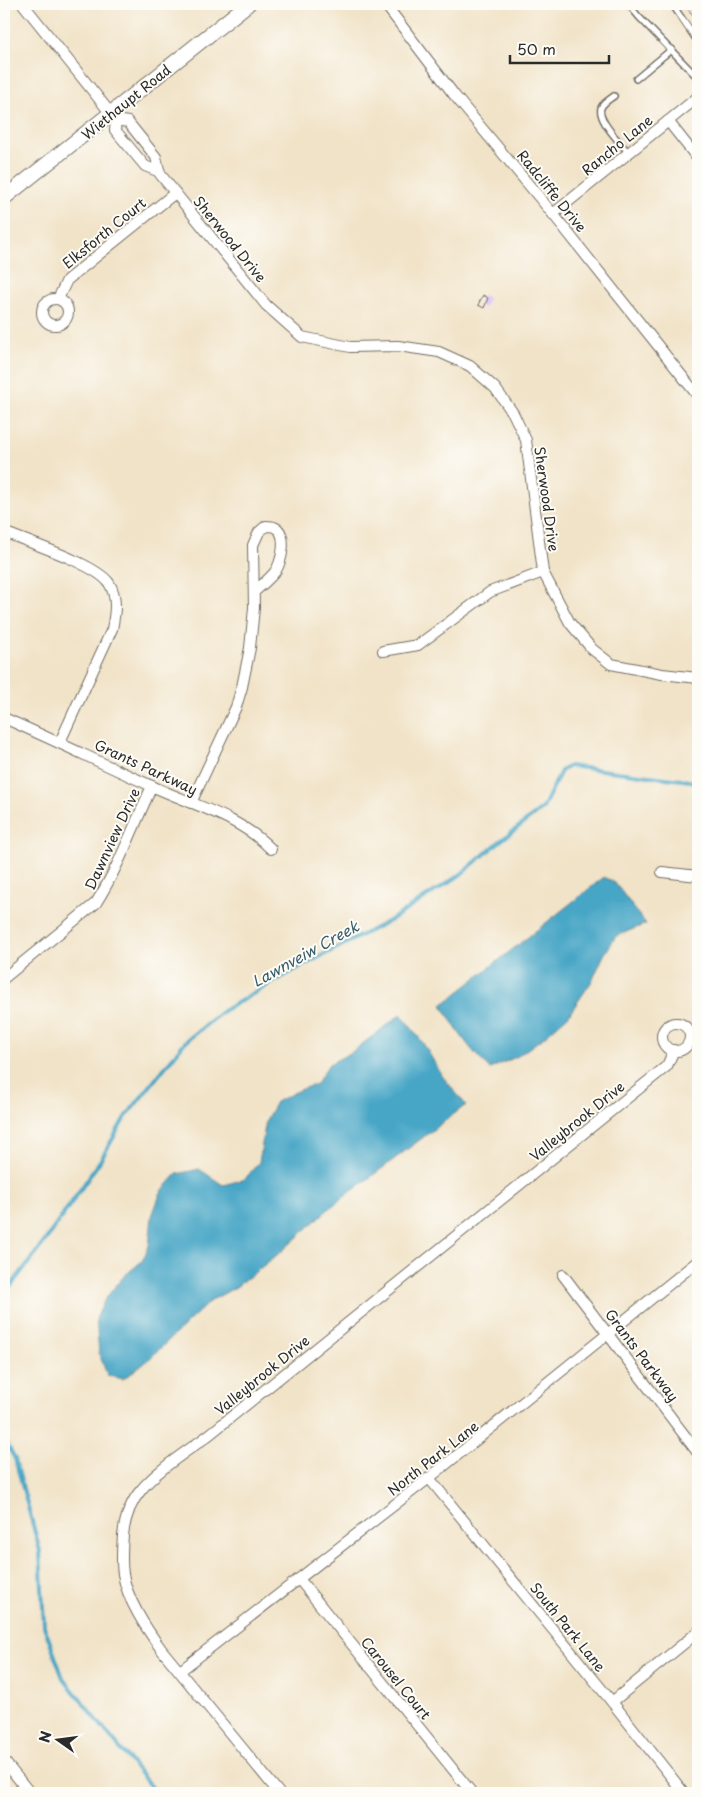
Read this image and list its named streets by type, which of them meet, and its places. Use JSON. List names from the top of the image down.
{
  "streets": {
    "street": [
      "Wiethaupt Road",
      "Rancho Lane",
      "Radcliffe Drive",
      "Elksforth Court",
      "Sherwood Drive",
      "Grants Parkway",
      "Dawnview Drive",
      "Valleybrook Drive",
      "North Park Lane",
      "South Park Lane",
      "Carousel Court"
    ]
  },
  "crossings": [
    ["Wiethaupt Road", "Sherwood Drive"],
    ["Rancho Lane", "Radcliffe Drive"],
    ["Elksforth Court", "Sherwood Drive"],
    ["Grants Parkway", "Dawnview Drive"],
    ["Grants Parkway", "North Park Lane"],
    ["Valleybrook Drive", "North Park Lane"],
    ["North Park Lane", "South Park Lane"],
    ["North Park Lane", "Carousel Court"]
  ],
  "water": ["Lawnveiw Creek"],
  "scale_bar": "50 m",
  "north": "left"
}
